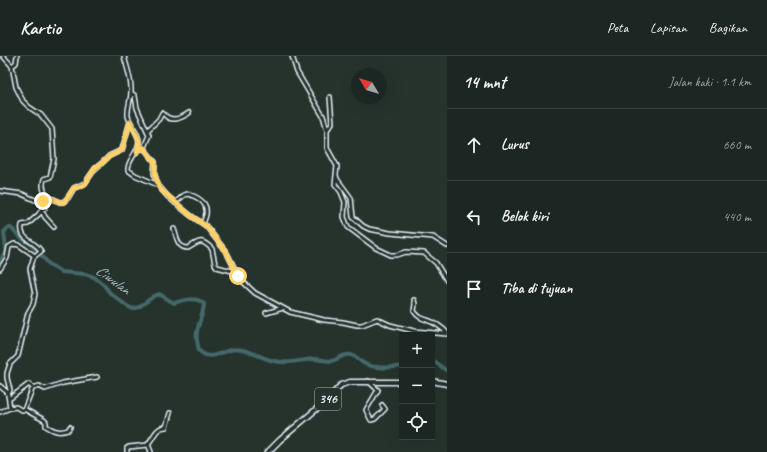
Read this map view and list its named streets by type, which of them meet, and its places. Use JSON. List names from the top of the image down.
{
  "streets": {
    "main road": ["346"]
  },
  "water": ["Ciwulan"],
  "north": "top left",
  "page": {
    "header": "Kartio",
    "nav": ["Peta", "Lapisan", "Bagikan"],
    "heading": ["14 mnt", "Jalan kaki · 1.1 km"],
    "list": [
      ["Lurus", "660 m"],
      ["Belok kiri", "440 m"],
      "Tiba di tujuan"
    ],
    "map_buttons": ["+", "−"]
  }
}
